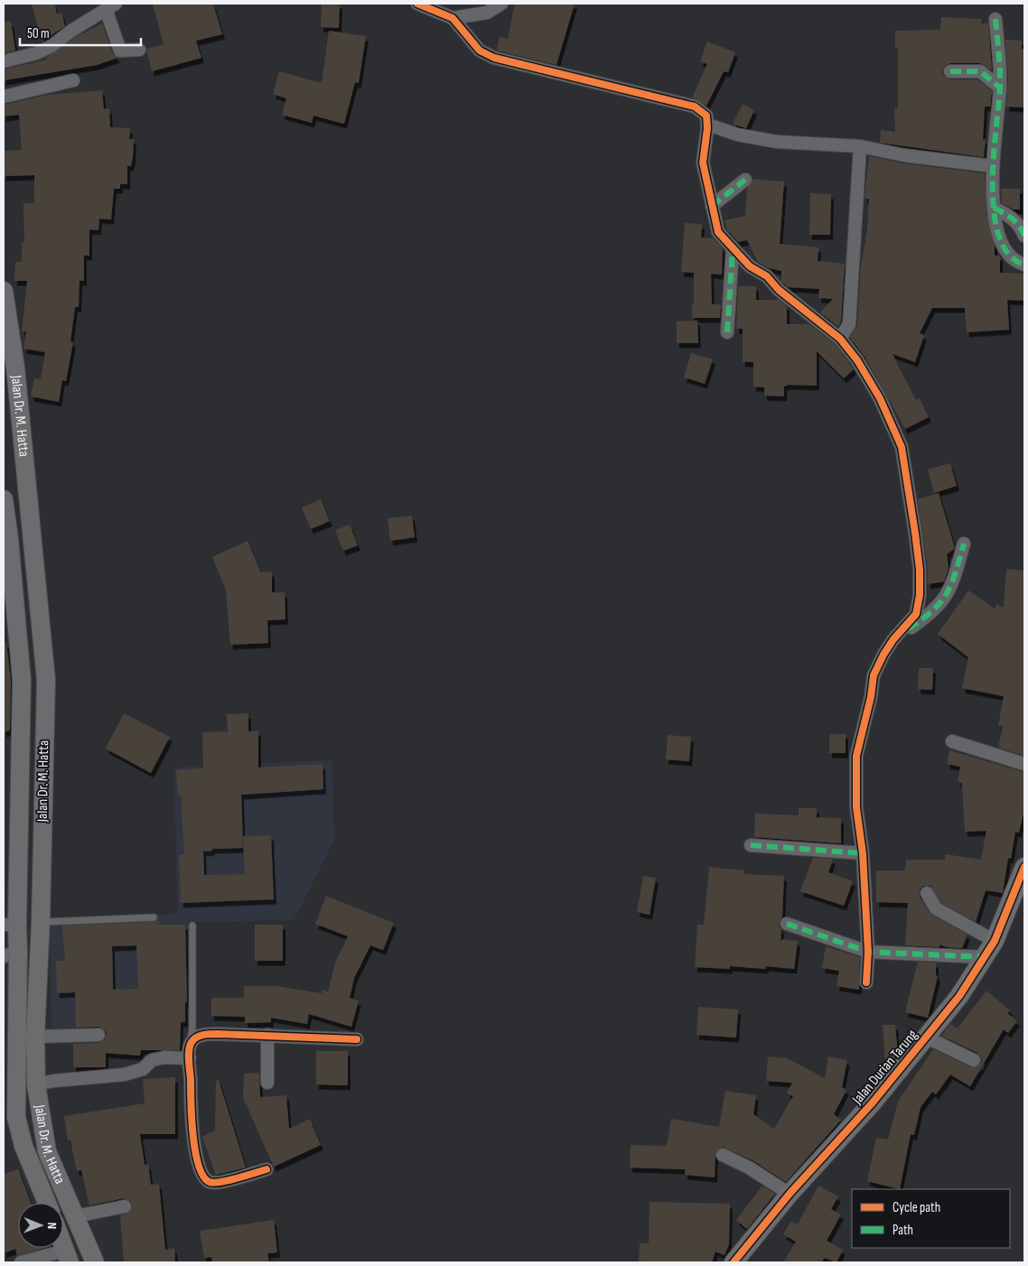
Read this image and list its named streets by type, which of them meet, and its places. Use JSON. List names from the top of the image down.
{
  "streets": {
    "main road": ["Jalan Dr. M. Hatta", "Jalan Durian Tarung"]
  },
  "legend": ["Cycle path", "Path"],
  "scale_bar": "50 m",
  "north": "right"
}
